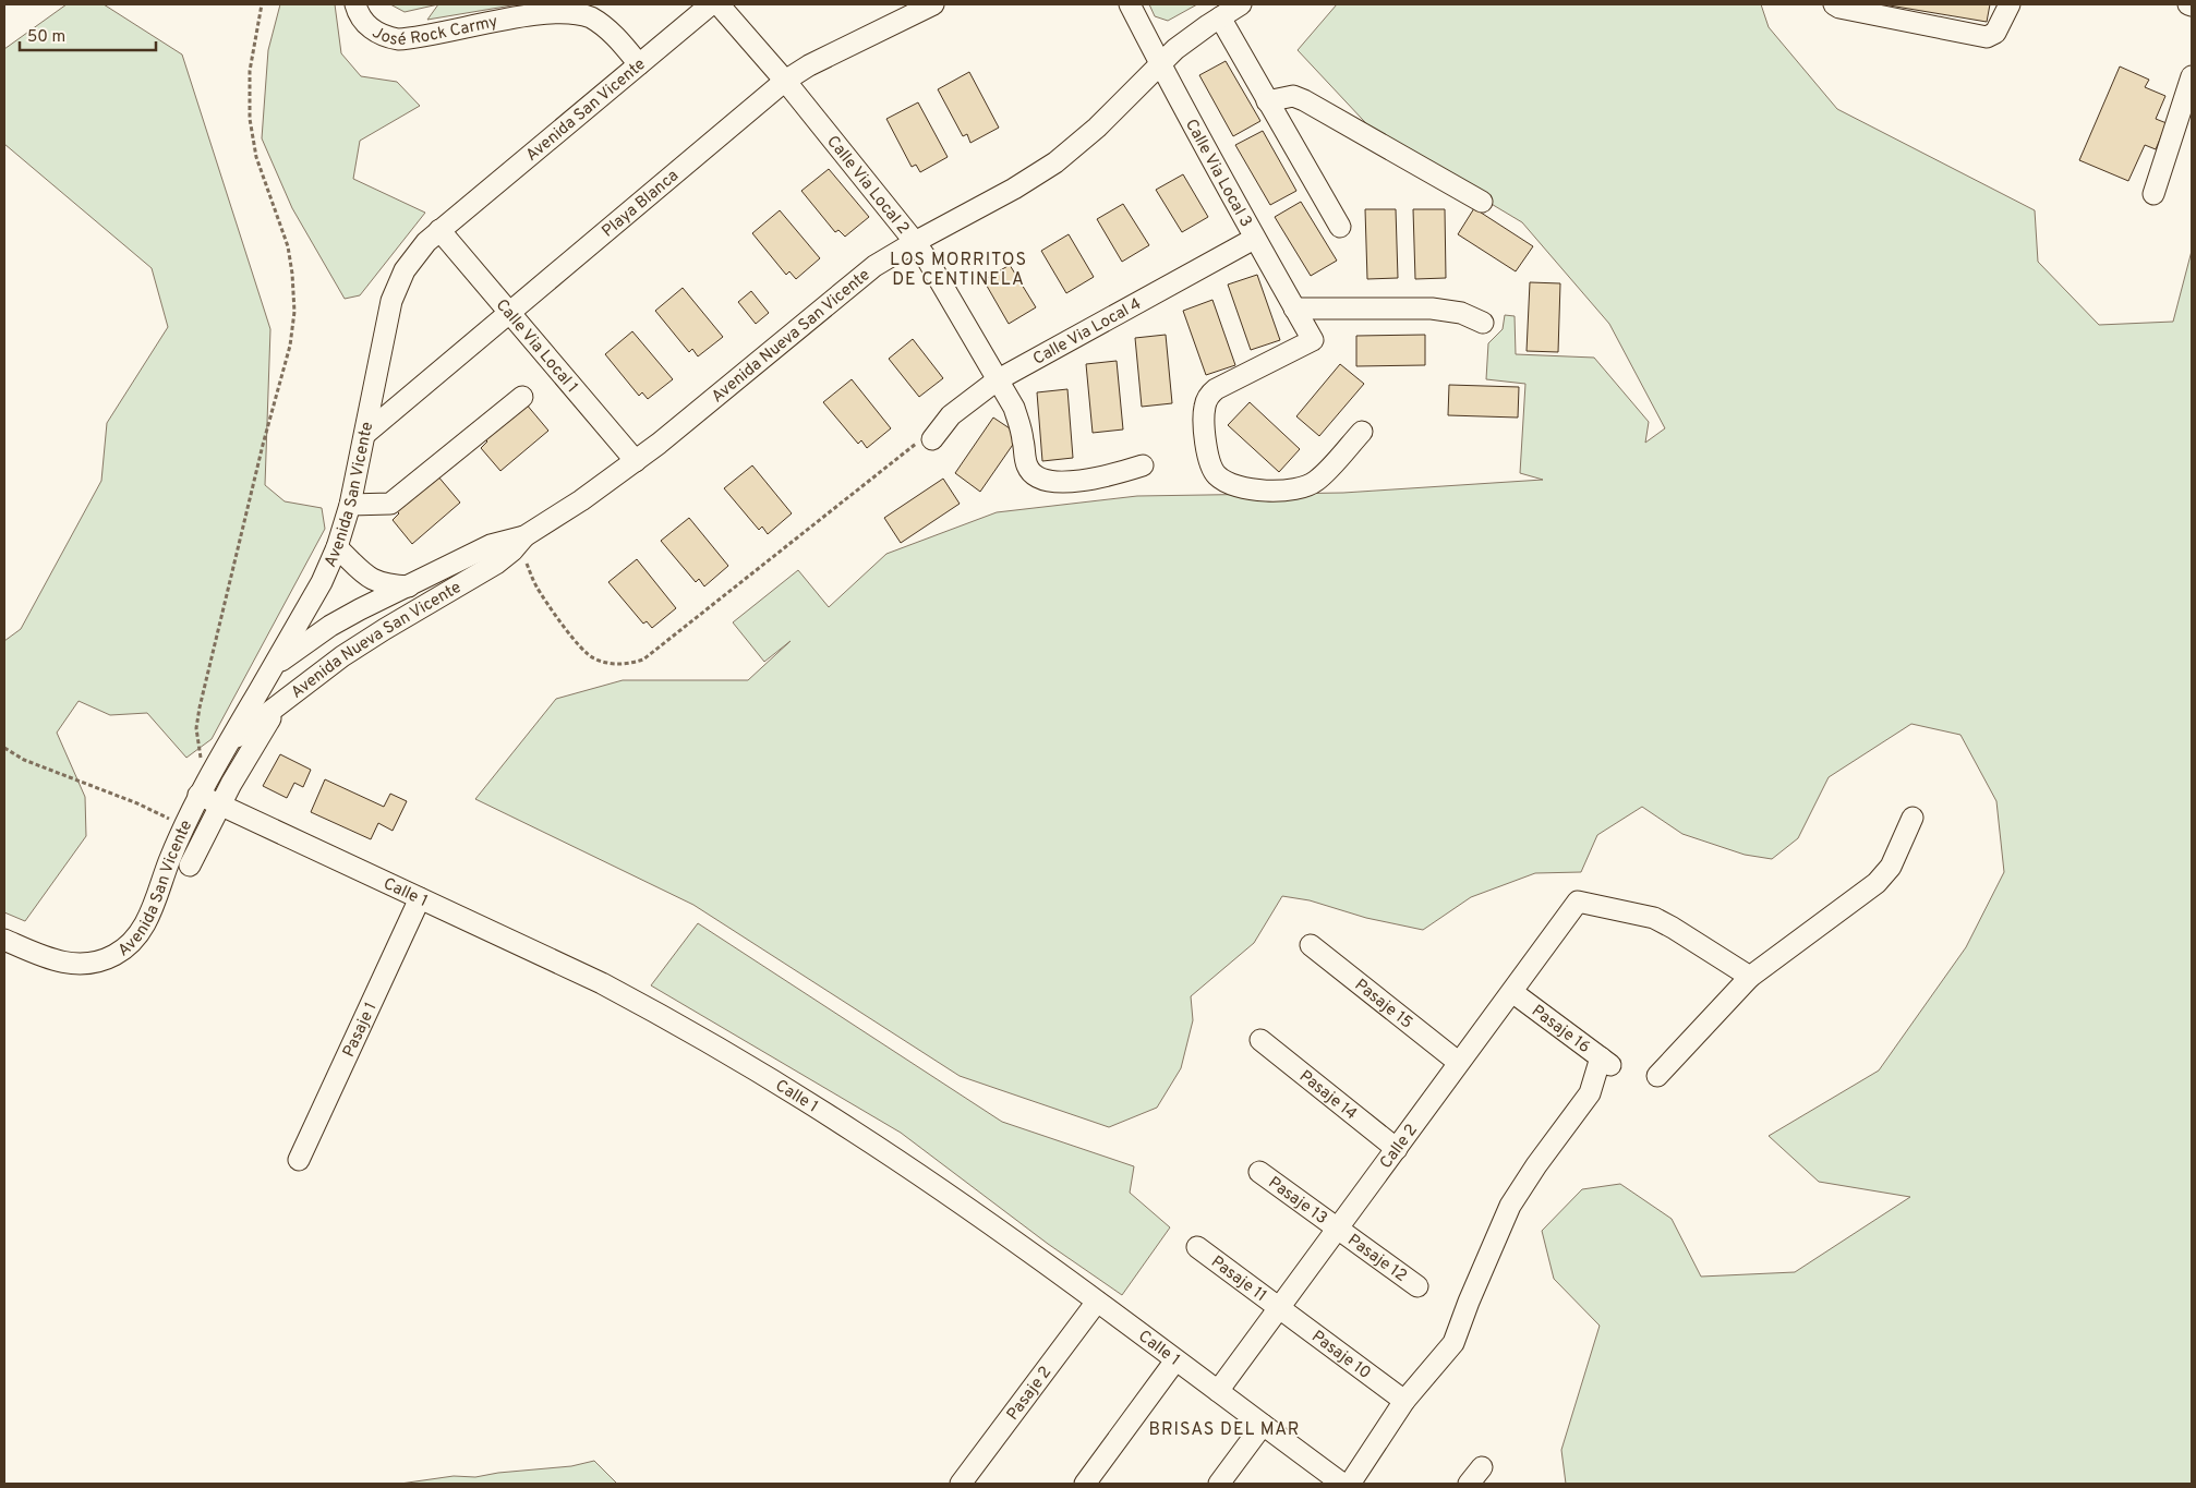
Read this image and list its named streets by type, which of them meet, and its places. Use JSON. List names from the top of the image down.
{
  "streets": {
    "street": [
      "José Rock Carmy",
      "Avenida San Vicente",
      "Calle Via Local 3",
      "Calle Via Local 2",
      "Playa Blanca",
      "Calle Via Local 4",
      "Avenida Nueva San Vicente",
      "Calle Via Local 1",
      "Calle 1",
      "Pasaje 15",
      "Pasaje 16",
      "Pasaje 1",
      "Pasaje 14",
      "Calle 2",
      "Pasaje 13",
      "Pasaje 12",
      "Pasaje 11",
      "Pasaje 10",
      "Pasaje 2"
    ]
  },
  "crossings": [
    ["José Rock Carmy", "Avenida San Vicente"],
    ["Avenida San Vicente", "Playa Blanca"],
    ["Avenida San Vicente", "Avenida Nueva San Vicente"],
    ["Avenida San Vicente", "Calle Via Local 1"],
    ["Avenida San Vicente", "Calle 1"],
    ["Calle Via Local 3", "Calle Via Local 4"],
    ["Calle Via Local 3", "Avenida Nueva San Vicente"],
    ["Calle Via Local 2", "Playa Blanca"],
    ["Calle Via Local 2", "Calle Via Local 4"],
    ["Calle Via Local 2", "Avenida Nueva San Vicente"],
    ["Playa Blanca", "Calle Via Local 1"],
    ["Avenida Nueva San Vicente", "Calle Via Local 1"],
    ["Calle 1", "Pasaje 1"],
    ["Calle 1", "Calle 2"],
    ["Calle 1", "Pasaje 2"],
    ["Pasaje 15", "Calle 2"],
    ["Pasaje 16", "Calle 2"],
    ["Pasaje 16", "Pasaje 10"],
    ["Pasaje 14", "Calle 2"],
    ["Calle 2", "Pasaje 13"],
    ["Calle 2", "Pasaje 12"],
    ["Calle 2", "Pasaje 11"],
    ["Calle 2", "Pasaje 10"],
    ["Pasaje 13", "Pasaje 12"],
    ["Pasaje 11", "Pasaje 10"]
  ],
  "districts": ["LOS MORRITOS DE CENTINELA", "BRISAS DEL MAR"],
  "scale_bar": "50 m"
}
